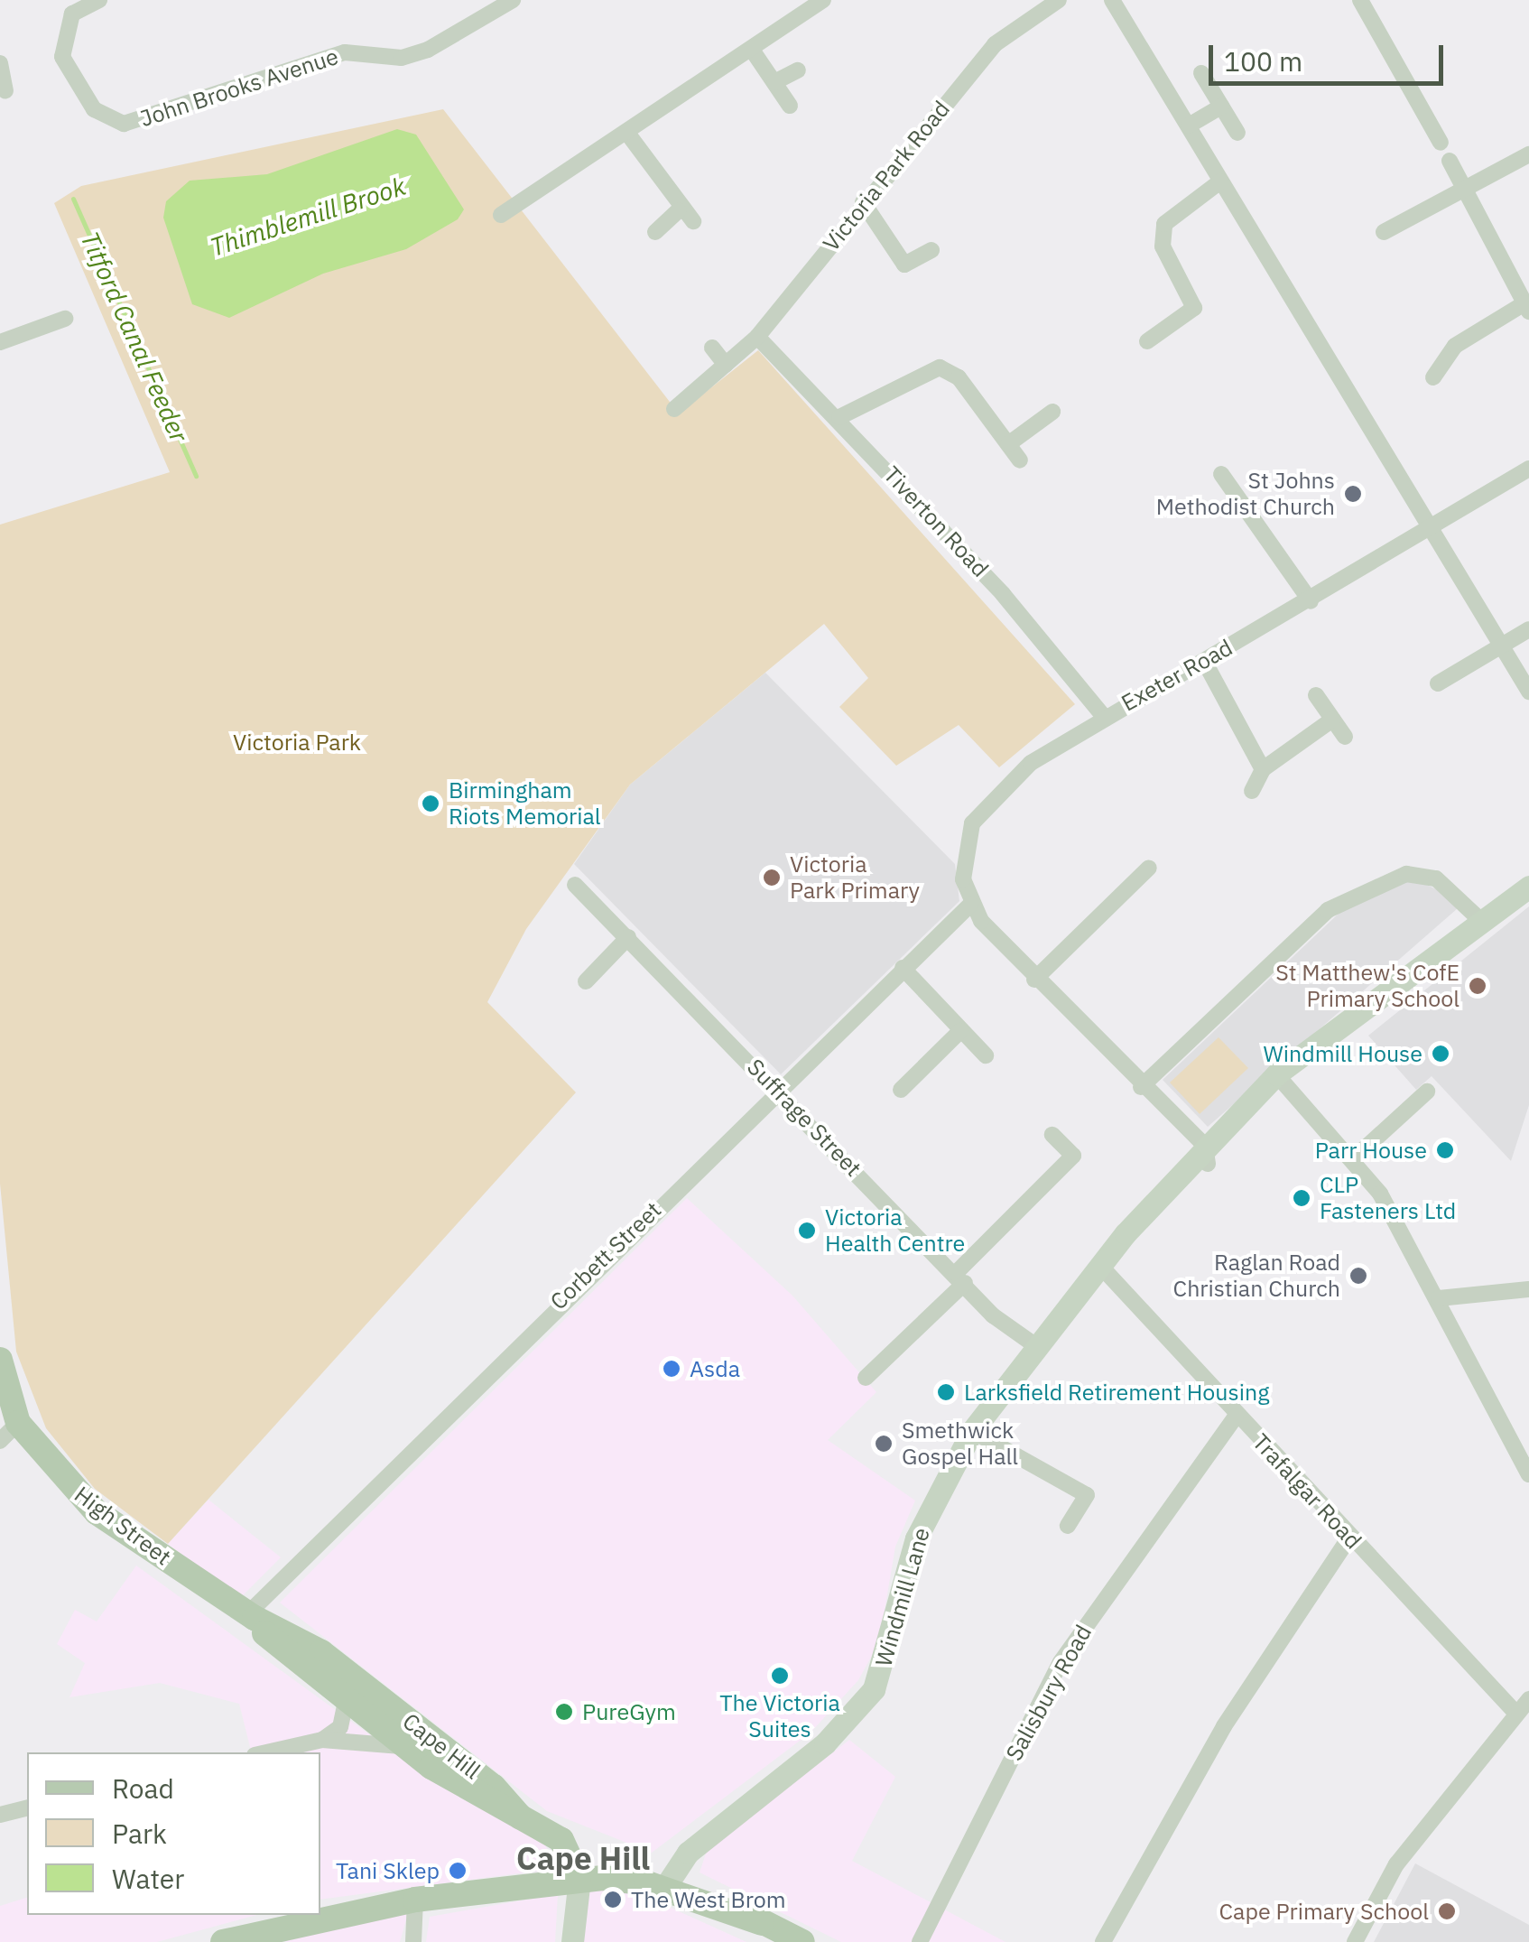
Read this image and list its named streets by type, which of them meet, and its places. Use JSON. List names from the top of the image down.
{
  "streets": {
    "main road": ["High Street", "Windmill Lane", "Cape Hill"],
    "street": [
      "John Brooks Avenue",
      "Victoria Park Road",
      "Tiverton Road",
      "Exeter Road",
      "Suffrage Street",
      "Corbett Street",
      "Trafalgar Road",
      "Salisbury Road"
    ]
  },
  "crossings": [
    ["Victoria Park Road", "Tiverton Road"],
    ["Tiverton Road", "Exeter Road"],
    ["Exeter Road", "Corbett Street"],
    ["Suffrage Street", "Corbett Street"],
    ["Suffrage Street", "Windmill Lane"],
    ["Corbett Street", "High Street"],
    ["Trafalgar Road", "Windmill Lane"],
    ["Trafalgar Road", "Salisbury Road"],
    ["High Street", "Cape Hill"]
  ],
  "districts": ["Cape Hill"],
  "water": ["Thimblemill Brook", "Titford Canal Feeder"],
  "parks": ["Victoria Park"],
  "places": [
    "St Johns Methodist Church",
    "Birmingham Riots Memorial",
    "Victoria Park Primary",
    "St Matthew's CofE Primary School",
    "Windmill House",
    "Parr House",
    "CLP Fasteners Ltd",
    "Victoria Health Centre",
    "Raglan Road Christian Church",
    "Asda",
    "Larksfield Retirement Housing",
    "Smethwick Gospel Hall",
    "The Victoria Suites",
    "PureGym",
    "Tani Sklep",
    "The West Brom",
    "Cape Primary School"
  ],
  "legend": ["Road", "Park", "Water"],
  "scale_bar": "100 m"
}
